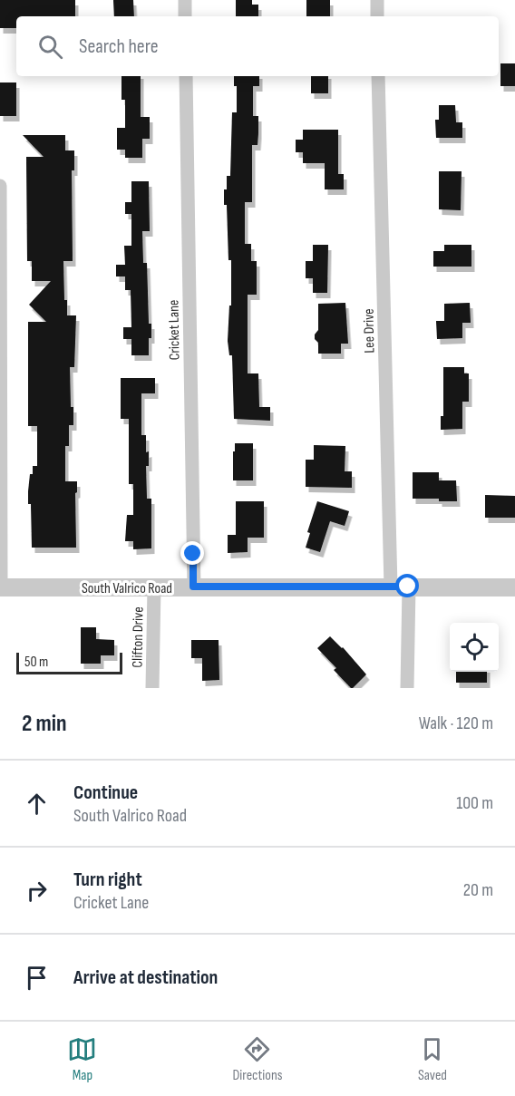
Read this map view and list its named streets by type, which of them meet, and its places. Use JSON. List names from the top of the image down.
{
  "streets": {
    "street": [
      "Cricket Lane",
      "Lee Drive",
      "South Valrico Road",
      "Clifton Drive"
    ]
  },
  "crossings": [
    ["Cricket Lane", "South Valrico Road"],
    ["Lee Drive", "South Valrico Road"],
    ["South Valrico Road", "Clifton Drive"]
  ],
  "scale_bar": "50 m",
  "page": {
    "search": "Search here",
    "scale": "50 m",
    "heading": ["2 min", "Walk · 120 m"],
    "list": [
      ["Continue", "South Valrico Road", "100 m"],
      ["Turn right", "Cricket Lane", "20 m"],
      "Arrive at destination"
    ],
    "nav": ["Map", "Directions", "Saved"]
  }
}
